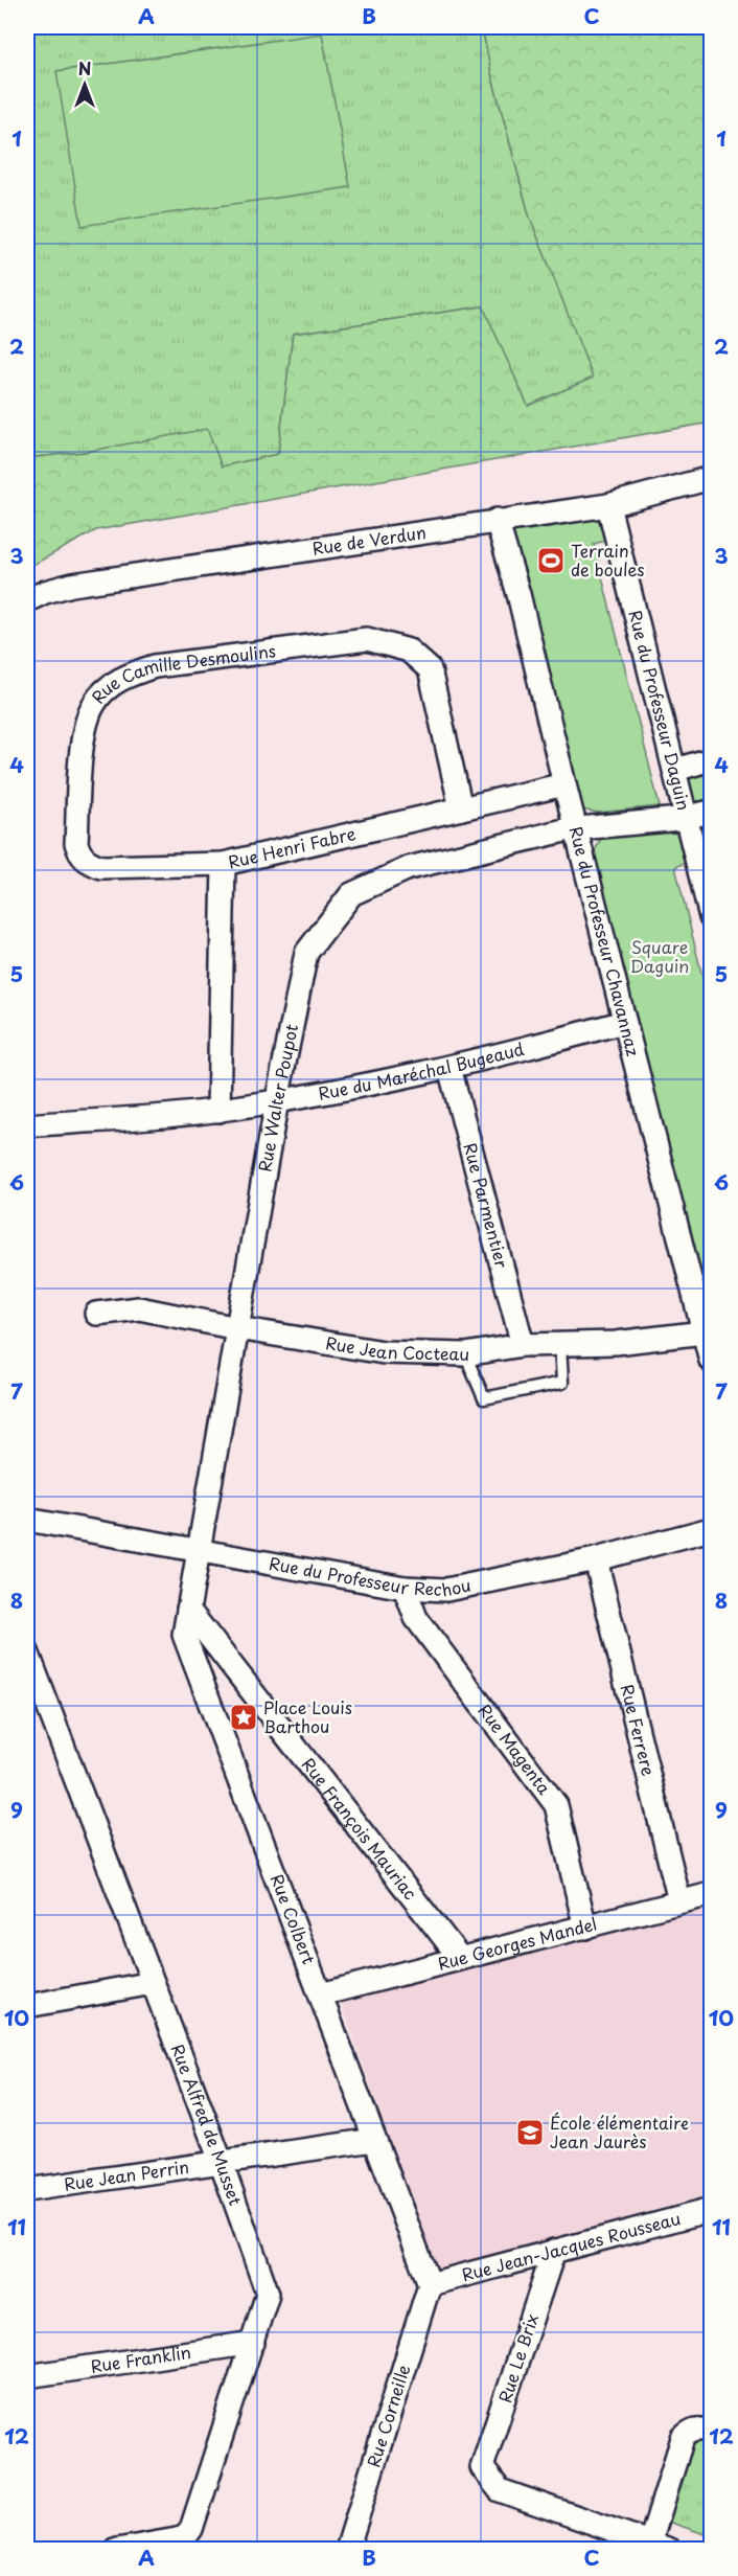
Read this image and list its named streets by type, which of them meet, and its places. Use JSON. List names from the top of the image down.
{
  "streets": {
    "street": [
      "Rue de Verdun",
      "Rue Camille Desmoulins",
      "Rue du Professeur Daguin",
      "Rue Henri Fabre",
      "Rue du Professeur Chavannaz",
      "Rue du Maréchal Bugeaud",
      "Rue Walter Poupot",
      "Rue Parmentier",
      "Rue Jean Cocteau",
      "Rue du Professeur Rechou",
      "Rue Ferrere",
      "Rue Magenta",
      "Rue François Mauriac",
      "Rue Colbert",
      "Rue Georges Mandel",
      "Rue Alfred de Musset",
      "Rue Jean Perrin",
      "Rue Jean-Jacques Rousseau",
      "Rue Le Brix",
      "Rue Franklin",
      "Rue Corneille"
    ]
  },
  "crossings": [
    ["Rue de Verdun", "Rue du Professeur Daguin"],
    ["Rue de Verdun", "Rue du Professeur Chavannaz"],
    ["Rue Camille Desmoulins", "Rue Henri Fabre"],
    ["Rue du Professeur Daguin", "Rue Walter Poupot"],
    ["Rue Henri Fabre", "Rue du Professeur Chavannaz"],
    ["Rue Henri Fabre", "Rue du Maréchal Bugeaud"],
    ["Rue du Professeur Chavannaz", "Rue du Maréchal Bugeaud"],
    ["Rue du Professeur Chavannaz", "Rue Walter Poupot"],
    ["Rue du Professeur Chavannaz", "Rue Jean Cocteau"],
    ["Rue du Maréchal Bugeaud", "Rue Walter Poupot"],
    ["Rue du Maréchal Bugeaud", "Rue Parmentier"],
    ["Rue Walter Poupot", "Rue Jean Cocteau"],
    ["Rue Walter Poupot", "Rue du Professeur Rechou"],
    ["Rue Walter Poupot", "Rue Colbert"],
    ["Rue Parmentier", "Rue Jean Cocteau"],
    ["Rue du Professeur Rechou", "Rue Ferrere"],
    ["Rue du Professeur Rechou", "Rue Magenta"],
    ["Rue du Professeur Rechou", "Rue Colbert"],
    ["Rue Ferrere", "Rue Georges Mandel"],
    ["Rue Magenta", "Rue Georges Mandel"],
    ["Rue François Mauriac", "Rue Colbert"],
    ["Rue François Mauriac", "Rue Georges Mandel"],
    ["Rue Colbert", "Rue Georges Mandel"],
    ["Rue Colbert", "Rue Jean Perrin"],
    ["Rue Colbert", "Rue Jean-Jacques Rousseau"],
    ["Rue Colbert", "Rue Corneille"],
    ["Rue Alfred de Musset", "Rue Jean Perrin"],
    ["Rue Alfred de Musset", "Rue Franklin"],
    ["Rue Jean-Jacques Rousseau", "Rue Le Brix"],
    ["Rue Jean-Jacques Rousseau", "Rue Corneille"]
  ],
  "parks": ["Square Daguin"],
  "places": {
    "sports": ["Terrain de boules"],
    "place": ["Place Louis Barthou"],
    "school or university": ["École élémentaire Jean Jaurès"]
  },
  "north": "top",
  "grid": {
    "columns": ["A", "B", "C"],
    "rows": [
      "1",
      "2",
      "3",
      "4",
      "5",
      "6",
      "7",
      "8",
      "9",
      "10",
      "11",
      "12"
    ]
  }
}
